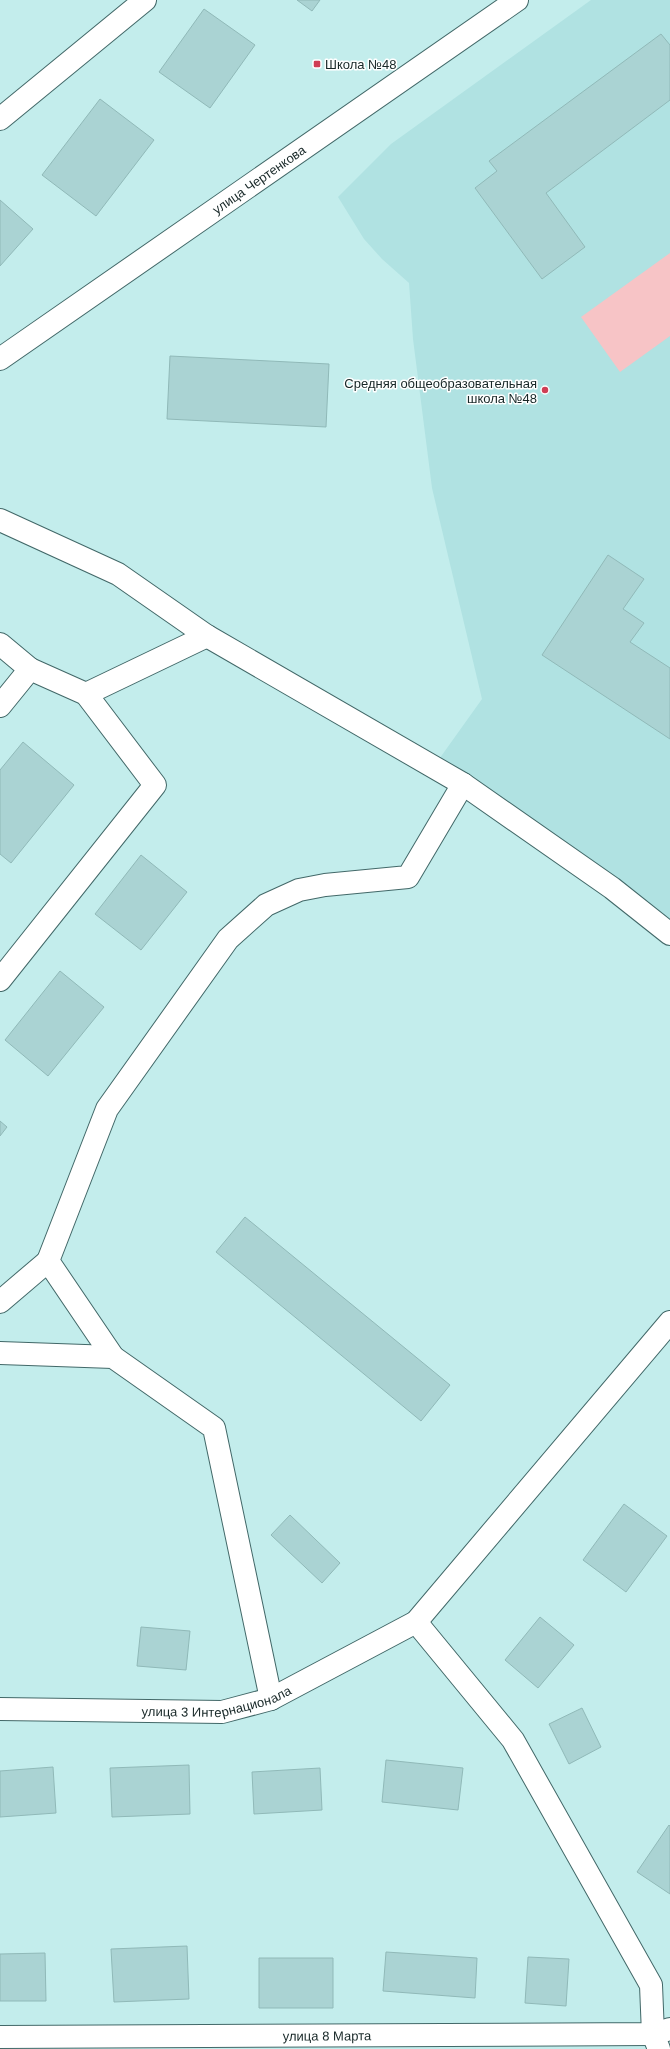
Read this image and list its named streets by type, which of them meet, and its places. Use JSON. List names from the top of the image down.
{
  "streets": {
    "street": ["улица Чертенкова", "улица 3 Интернационала", "улица 8 Марта"]
  },
  "places": {
    "transit": ["Школа №48"],
    "other": ["Средняя общеобразовательная школа №48"]
  }
}
